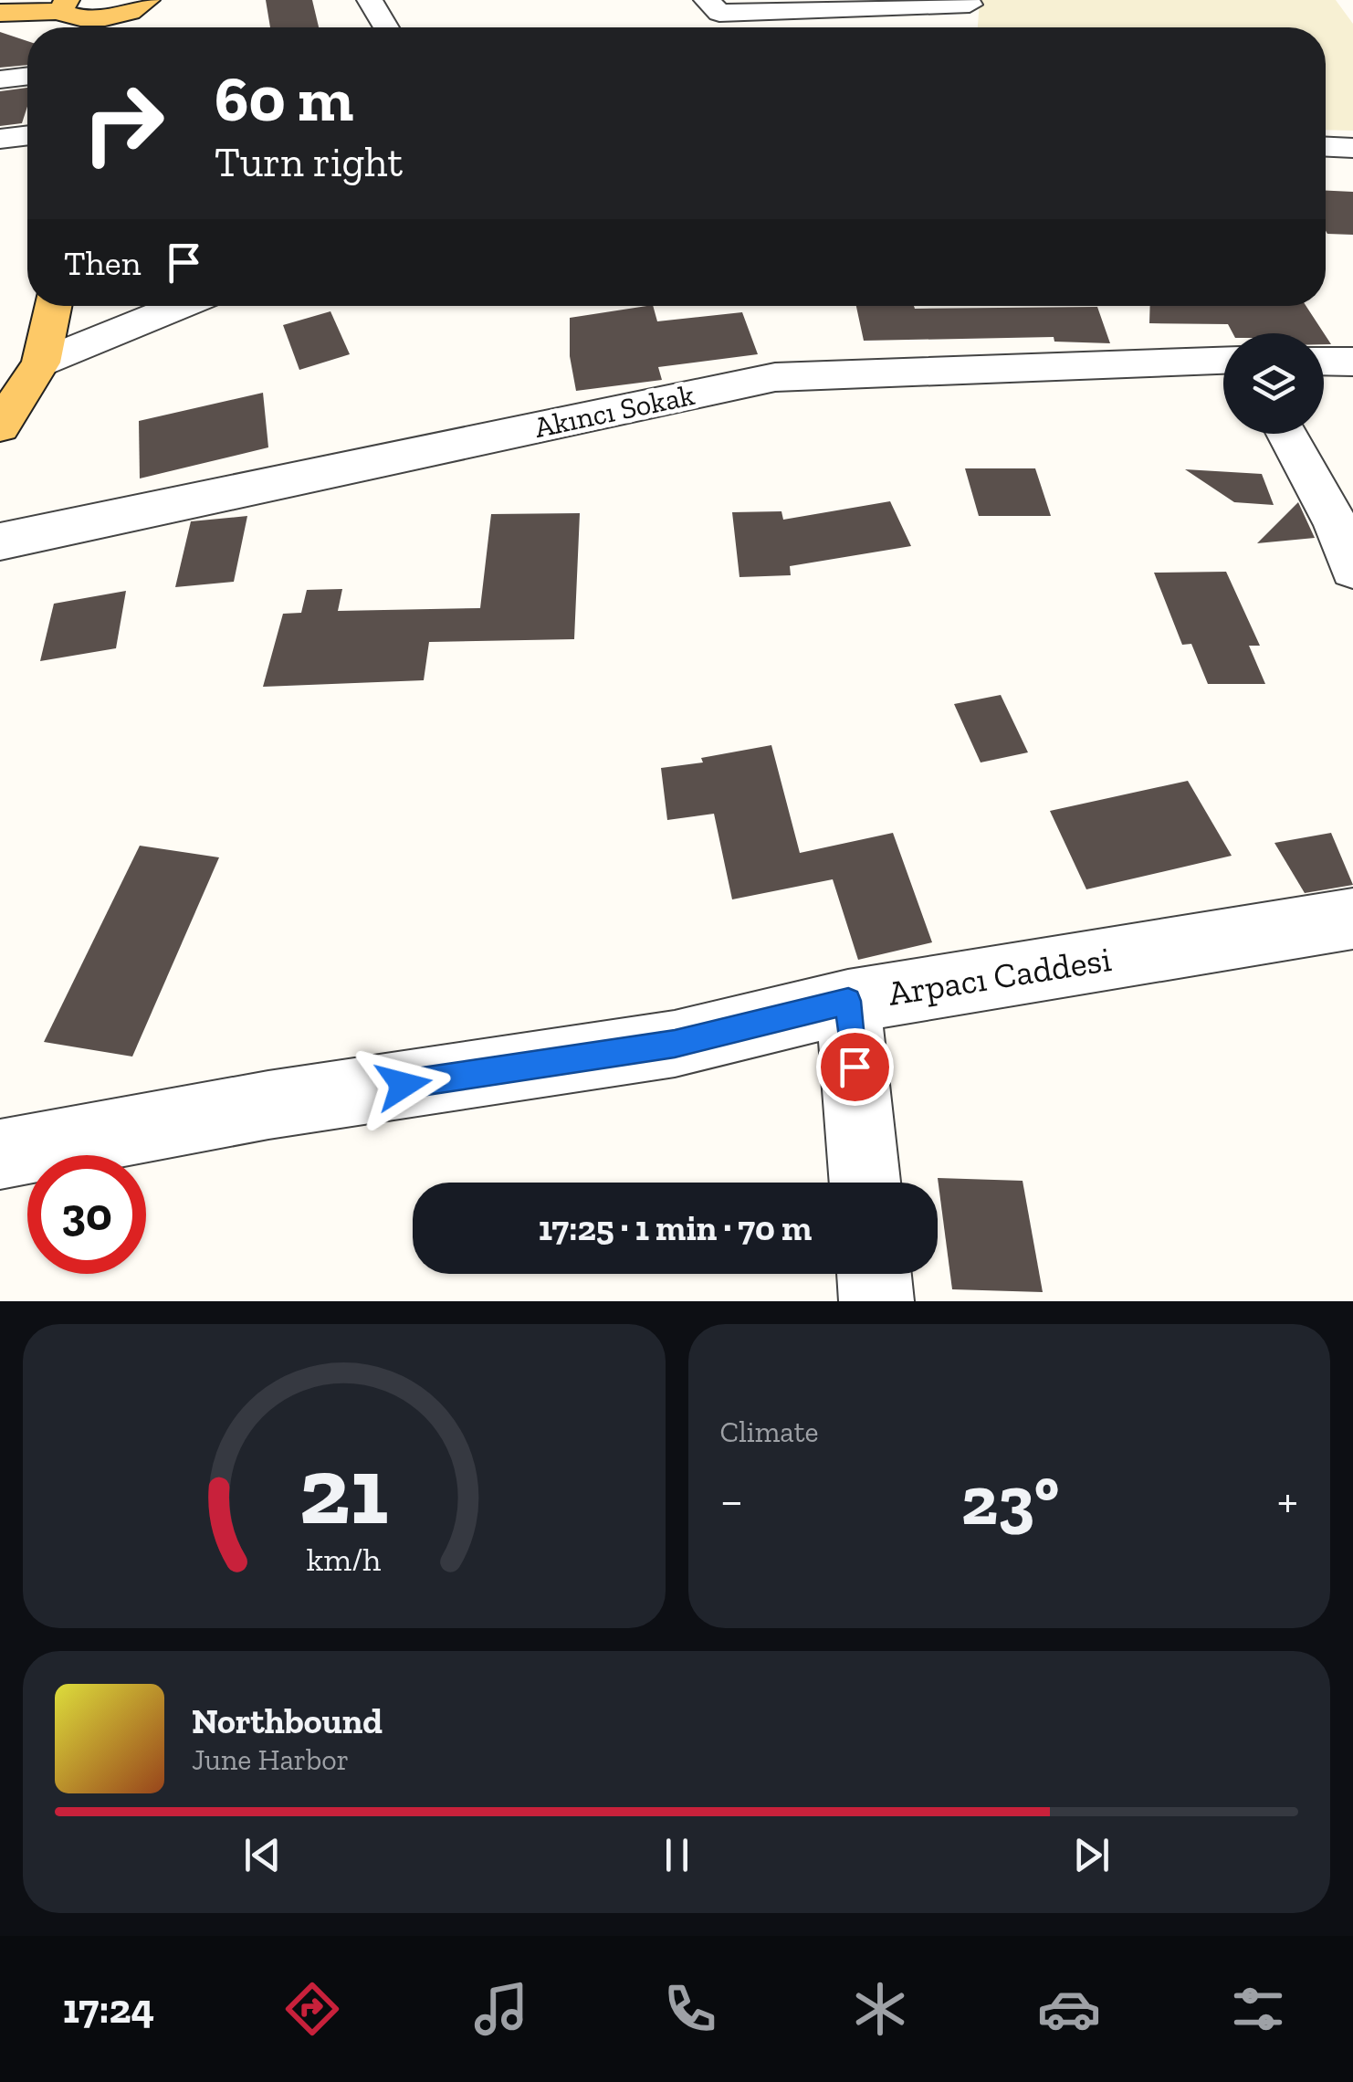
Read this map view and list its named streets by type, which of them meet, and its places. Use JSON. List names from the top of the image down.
{
  "streets": {
    "street": ["Akıncı Sokak", "Arpacı Caddesi"]
  },
  "page": {
    "turn": ["60 m", "Turn right"],
    "then": "Then",
    "limit": "30",
    "trip": "17:25 · 1 min · 70 m",
    "tile": "Climate",
    "heat": ["−", "23°", "+"],
    "song": ["Northbound", "June Harbor"],
    "tabs": "17:24",
    "gauge": ["21", "km/h"]
  }
}
